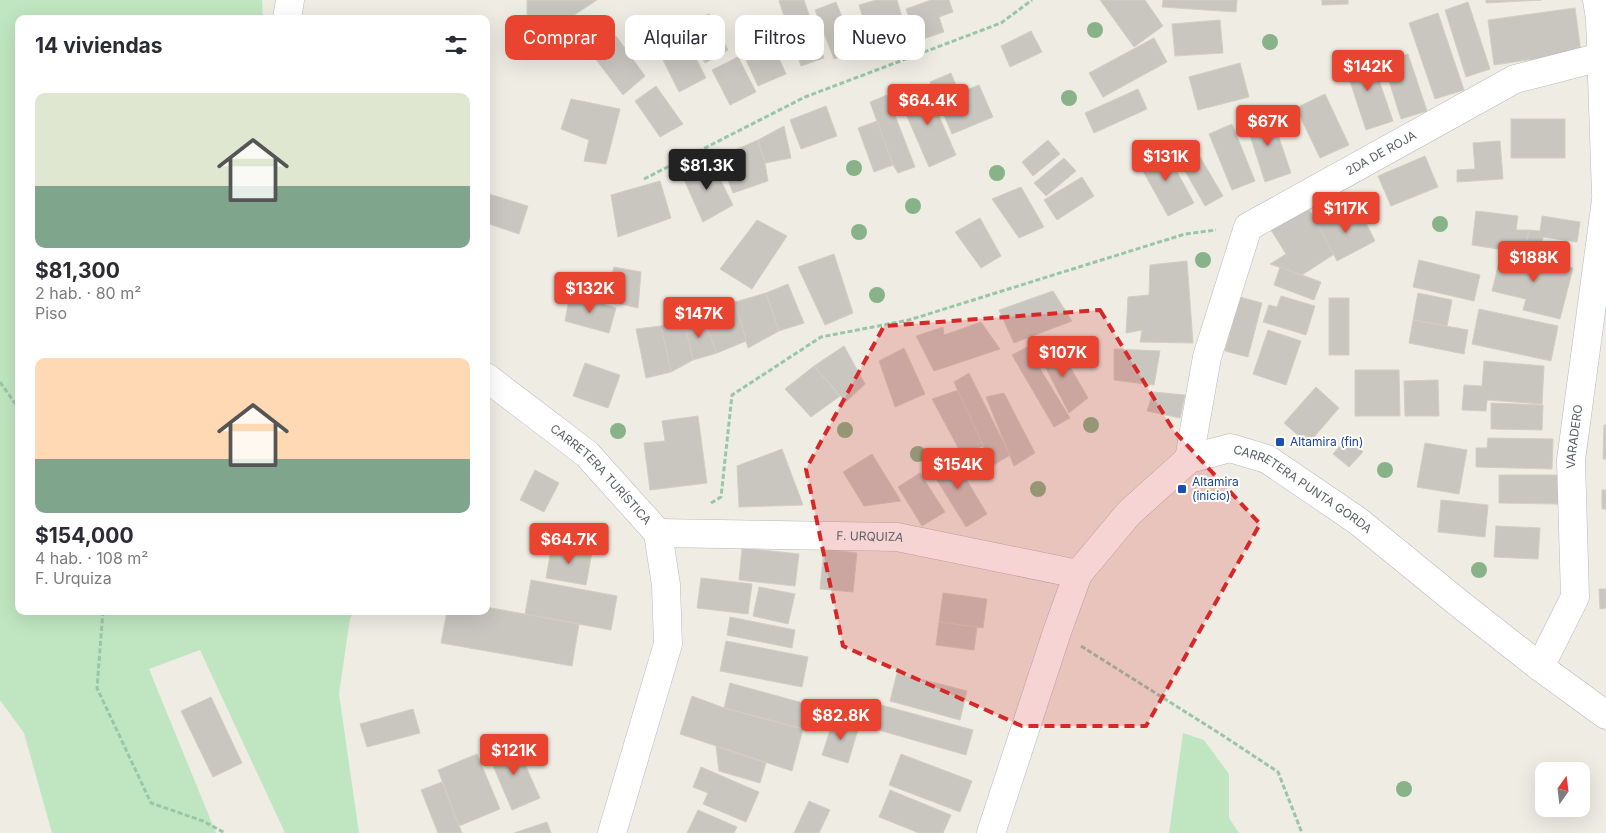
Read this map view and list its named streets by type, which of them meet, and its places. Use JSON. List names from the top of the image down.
{
  "streets": {
    "street": [
      "2DA DE ROJA",
      "VARADERO",
      "CARRETERA TURÍSTICA",
      "CARRETERA PUNTA GORDA",
      "F. URQUIZA"
    ]
  },
  "crossings": [
    ["VARADERO", "CARRETERA PUNTA GORDA"],
    ["CARRETERA TURÍSTICA", "F. URQUIZA"],
    ["CARRETERA PUNTA GORDA", "F. URQUIZA"]
  ],
  "places": {
    "transit": ["Altamira (fin)", "Altamira (inicio)"]
  },
  "north": "top",
  "page": {
    "chip": [
      "Comprar",
      "Alquilar",
      "Filtros",
      "Nuevo"
    ],
    "heading": "14 viviendas",
    "price": [
      "$142K",
      "$64.4K",
      "$67K",
      "$131K",
      "$81.3K",
      "$117K",
      "$188K",
      "$132K",
      "$147K",
      "$107K",
      "$154K",
      "$64.7K",
      "$82.8K",
      "$121K"
    ],
    "list": [
      {
        "name": "$81,300",
        "note": "2 hab. · 80 m² · Piso"
      },
      {
        "name": "$154,000",
        "note": "4 hab. · 108 m² · F. Urquiza"
      }
    ]
  }
}
